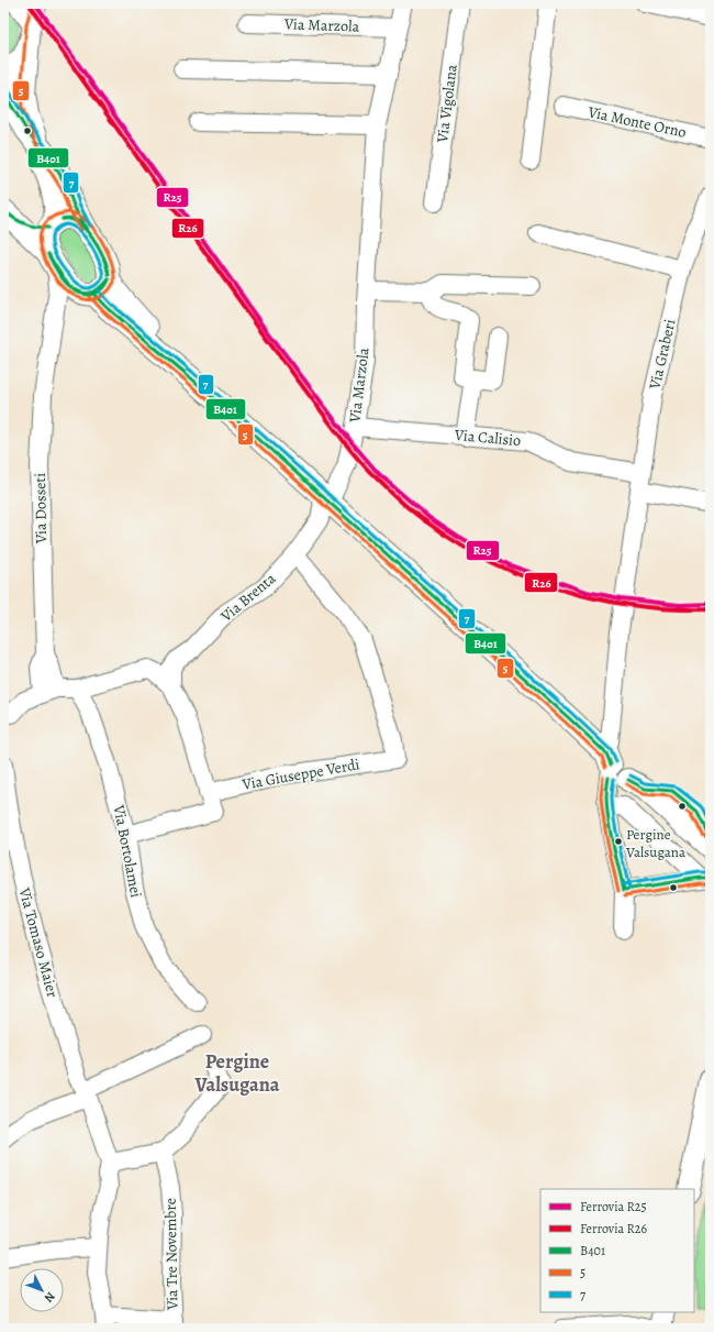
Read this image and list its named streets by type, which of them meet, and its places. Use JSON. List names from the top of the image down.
{
  "streets": {
    "street": [
      "Via Marzola",
      "Via Vigolana",
      "Via Monte Orno",
      "Via Graberi",
      "Via Calisio",
      "Via Dosseti",
      "Via Brenta",
      "Via Giuseppe Verdi",
      "Via Bortolamei",
      "Via Tomaso Maier",
      "Via Tre Novembre"
    ]
  },
  "crossings": [
    ["Via Marzola", "Via Calisio"],
    ["Via Marzola", "Via Brenta"],
    ["Via Graberi", "Via Calisio"],
    ["Via Brenta", "Via Giuseppe Verdi"]
  ],
  "districts": ["Pergine Valsugana"],
  "places": ["Pergine Valsugana"],
  "lines": [
    "rail line R25",
    "transit line 5",
    "rail line R26",
    "transit line 7",
    "transit line B401"
  ],
  "legend": [
    "Ferrovia R25",
    "Ferrovia R26",
    "B401",
    "5",
    "7"
  ],
  "north": "bottom right"
}
